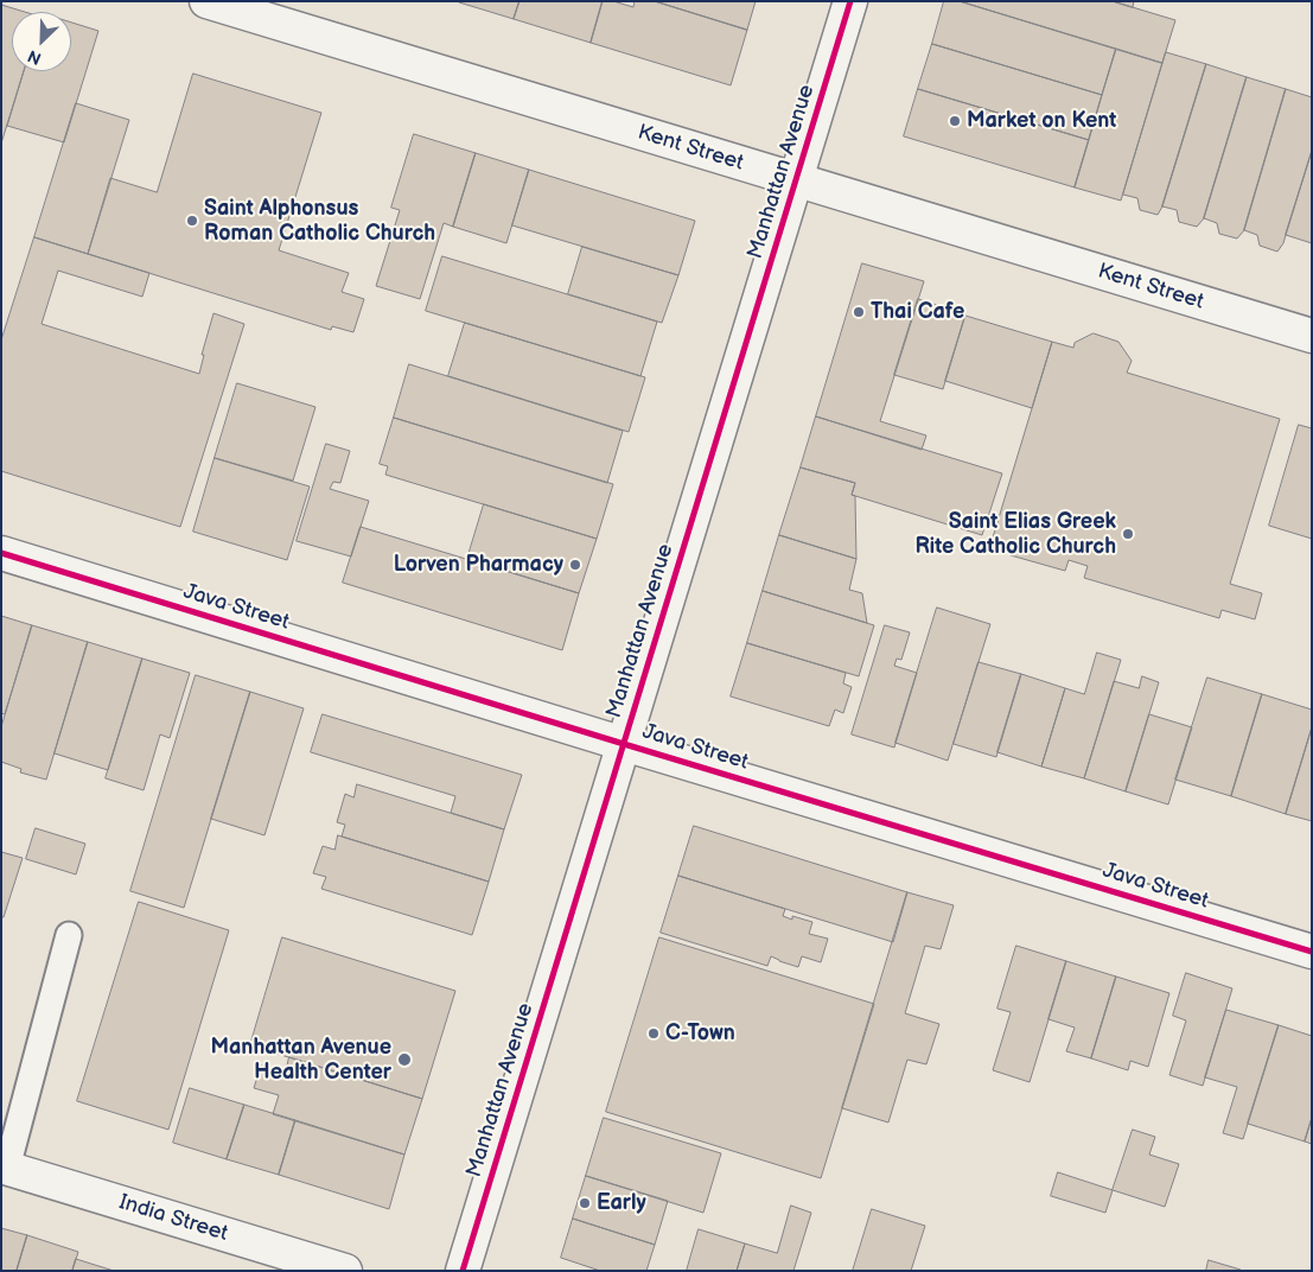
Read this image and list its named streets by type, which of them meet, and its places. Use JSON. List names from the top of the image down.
{
  "streets": {
    "street": [
      "Kent Street",
      "Manhattan Avenue",
      "Java Street",
      "India Street"
    ]
  },
  "crossings": [
    ["Kent Street", "Manhattan Avenue"],
    ["Manhattan Avenue", "Java Street"]
  ],
  "places": [
    "Market on Kent",
    "Saint Alphonsus Roman Catholic Church",
    "Thai Cafe",
    "Saint Elias Greek Rite Catholic Church",
    "Lorven Pharmacy",
    "C-Town",
    "Manhattan Avenue Health Center",
    "Early"
  ],
  "north": "bottom left"
}
